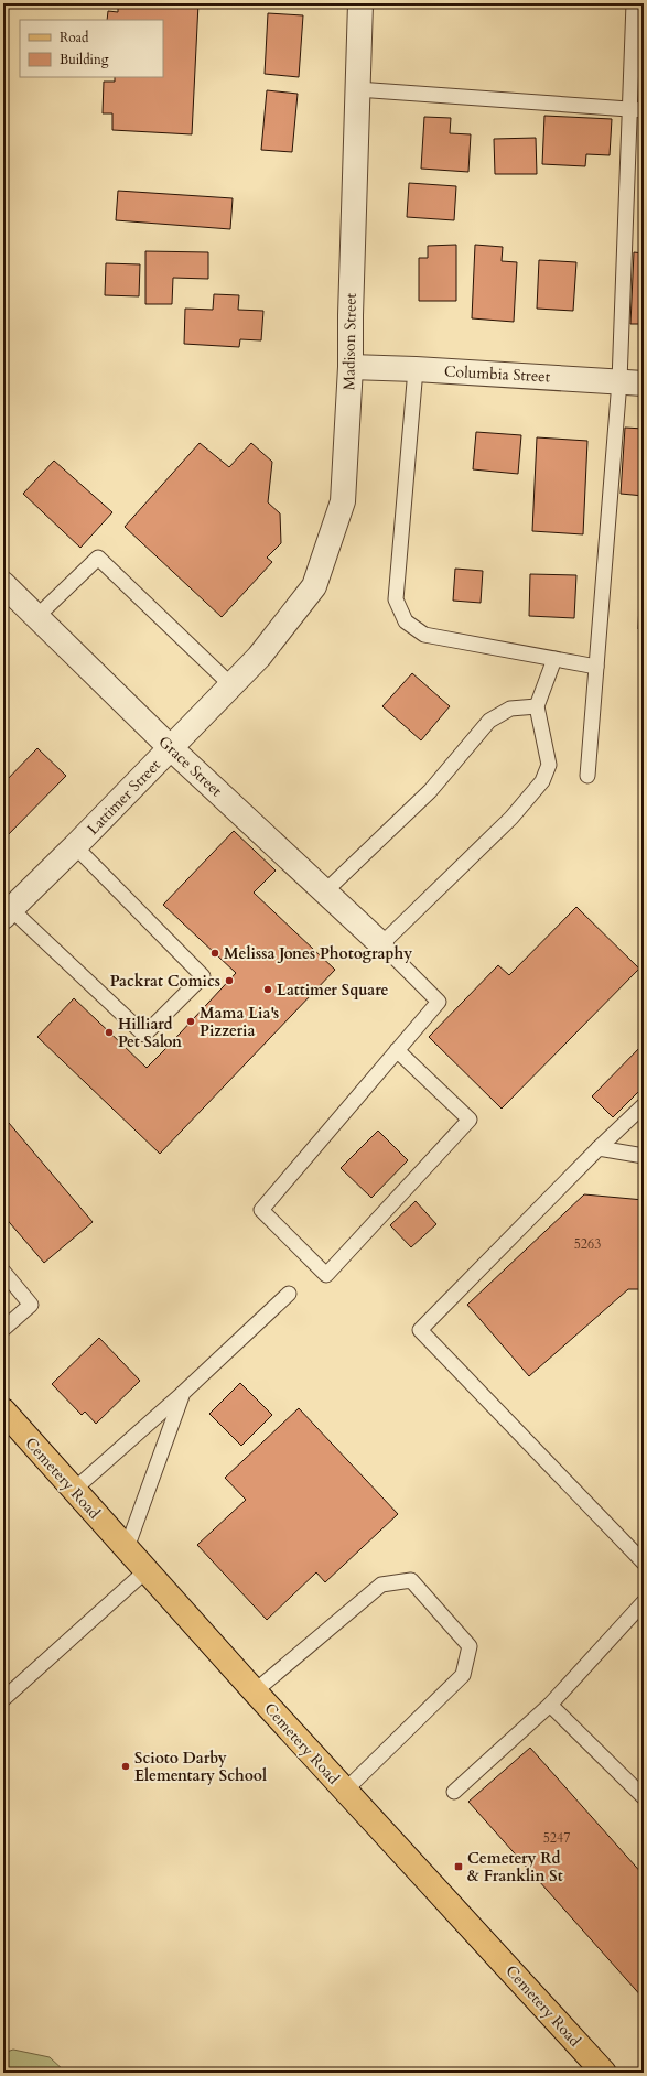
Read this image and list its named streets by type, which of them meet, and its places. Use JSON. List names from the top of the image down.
{
  "streets": {
    "main road": ["Cemetery Road"],
    "street": [
      "Madison Street",
      "Columbia Street",
      "Grace Street",
      "Lattimer Street"
    ]
  },
  "crossings": [
    ["Madison Street", "Columbia Street"],
    ["Madison Street", "Lattimer Street"],
    ["Grace Street", "Lattimer Street"]
  ],
  "places": {
    "other": [
      "Melissa Jones Photography",
      "Packrat Comics",
      "Lattimer Square",
      "Mama Lia's Pizzeria",
      "Hilliard Pet Salon",
      "Scioto Darby Elementary School"
    ],
    "transit": ["Cemetery Rd & Franklin St"]
  },
  "house_numbers": ["5263", "5247"],
  "legend": ["Road", "Building"]
}
